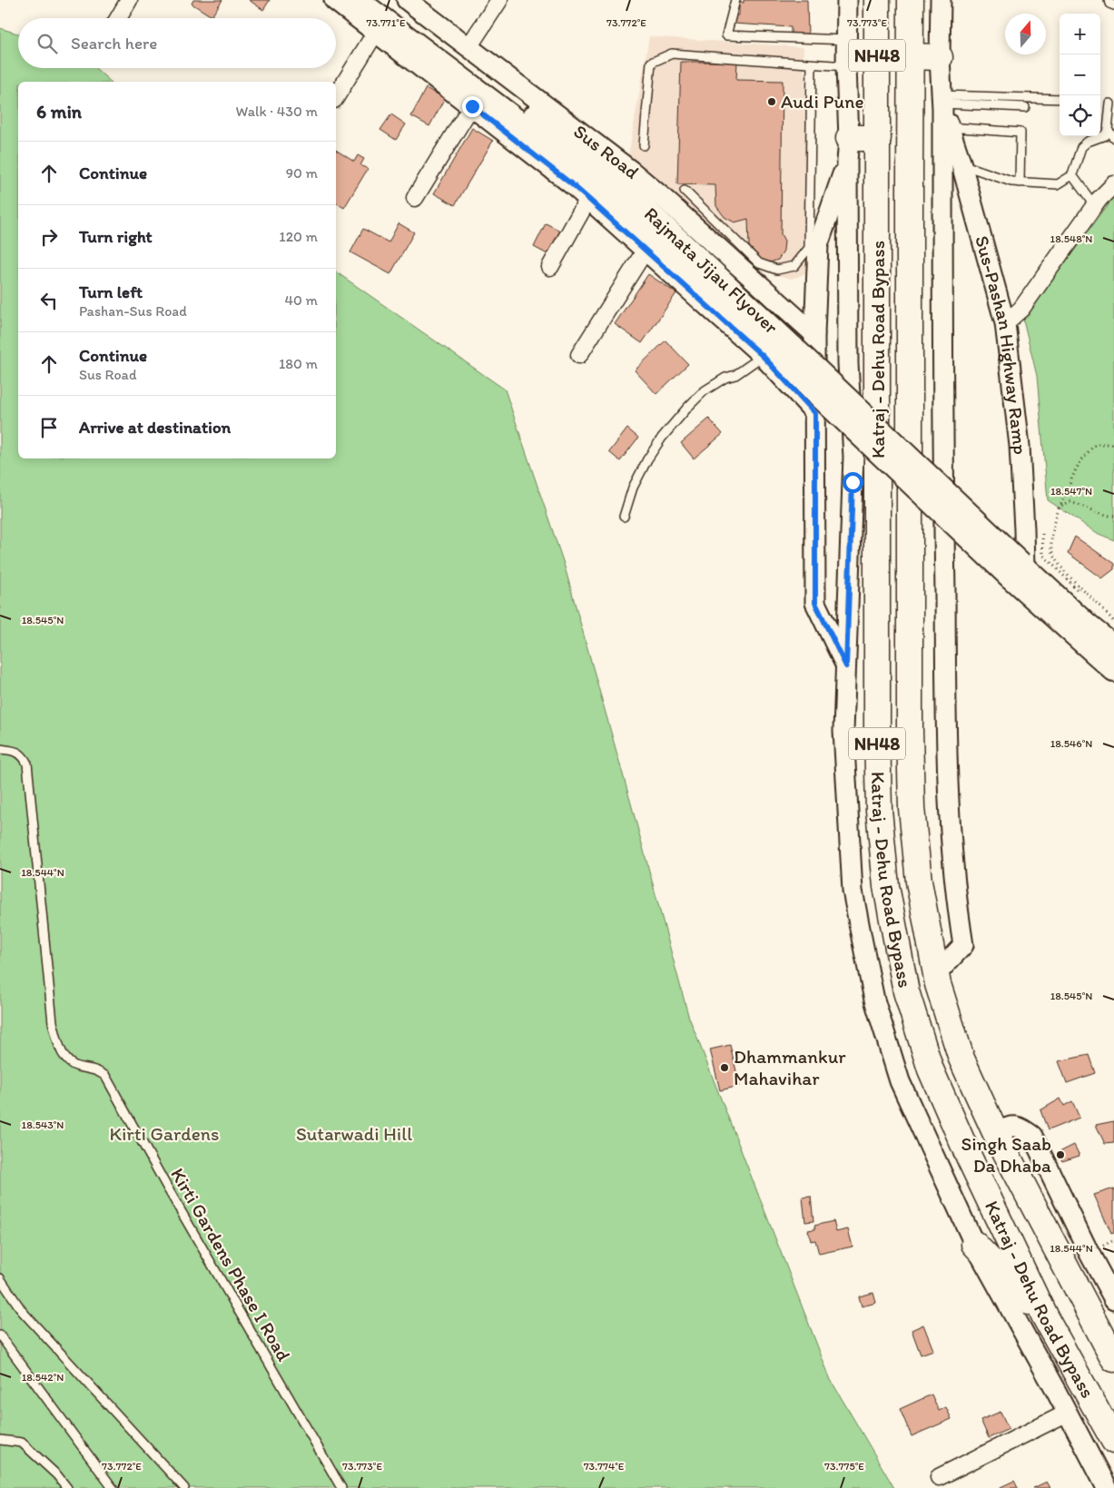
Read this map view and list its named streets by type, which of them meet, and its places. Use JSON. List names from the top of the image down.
{
  "streets": {
    "highway": ["NH48", "Katraj - Dehu Road Bypass"],
    "main road": ["Rajmata Jijau Flyover"],
    "street": ["Sus Road", "Sus-Pashan Highway Ramp"],
    "lane": ["Kirti Gardens Phase I Road"]
  },
  "crossings": [
    ["Rajmata Jijau Flyover", "Sus-Pashan Highway Ramp"]
  ],
  "parks": ["Kirti Gardens", "Sutarwadi Hill"],
  "places": ["Audi Pune", "Dhammankur Mahavihar", "Singh Saab Da Dhaba"],
  "north": "top",
  "page": {
    "map_buttons": ["+", "−"],
    "search": "Search here",
    "heading": ["6 min", "Walk · 430 m"],
    "list": [
      ["Continue", "90 m"],
      ["Turn right", "120 m"],
      ["Turn left", "Pashan-Sus Road", "40 m"],
      ["Continue", "Sus Road", "180 m"],
      "Arrive at destination"
    ]
  },
  "coordinates": [
    "73.771°E",
    "73.772°E",
    "73.773°E",
    "18.548°N",
    "18.547°N",
    "18.545°N",
    "18.546°N",
    "18.544°N",
    "18.543°N",
    "18.542°N",
    "73.774°E",
    "73.775°E"
  ]
}
